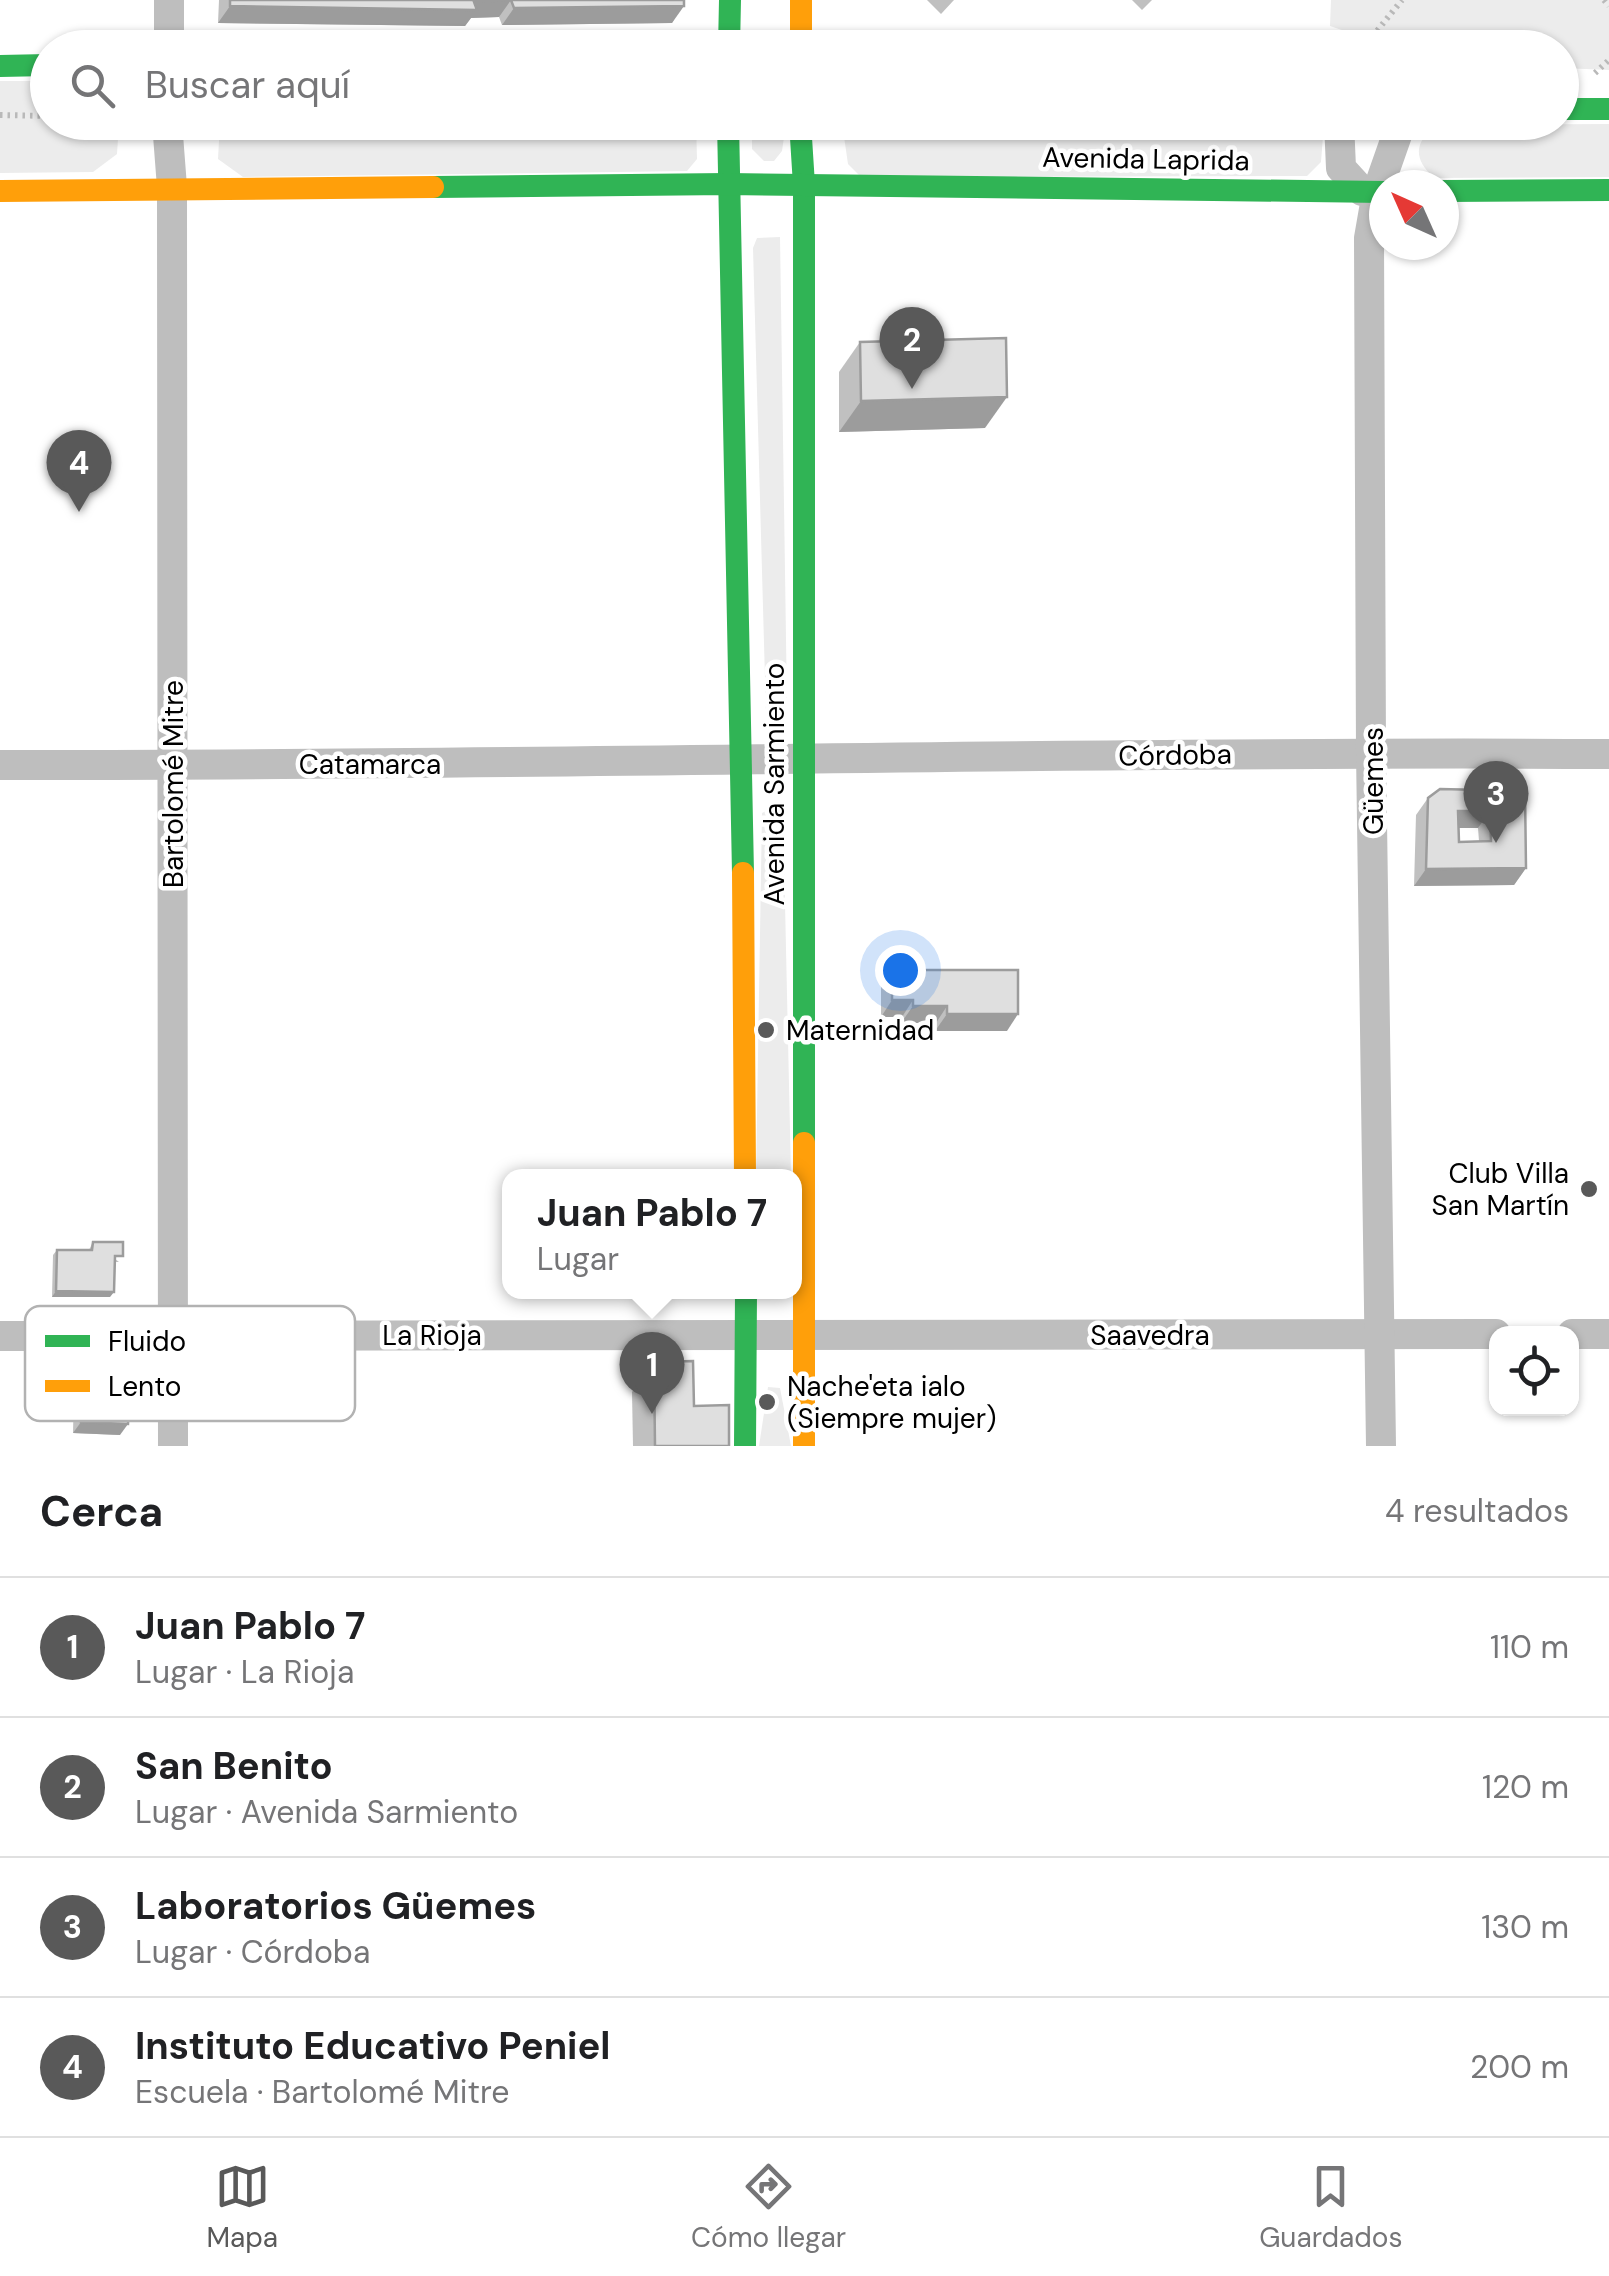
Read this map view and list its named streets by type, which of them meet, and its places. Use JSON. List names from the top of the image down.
{
  "streets": {
    "main road": ["Avenida Laprida", "Avenida Sarmiento"],
    "street": [
      "Córdoba",
      "Catamarca",
      "Güemes",
      "Bartolomé Mitre",
      "La Rioja",
      "Saavedra"
    ]
  },
  "crossings": [
    ["Avenida Laprida", "Bartolomé Mitre"],
    ["Avenida Laprida", "Avenida Sarmiento"],
    ["Córdoba", "Catamarca"],
    ["Córdoba", "Güemes"],
    ["Córdoba", "Avenida Sarmiento"],
    ["Catamarca", "Bartolomé Mitre"],
    ["Catamarca", "Avenida Sarmiento"],
    ["Güemes", "Saavedra"],
    ["Avenida Sarmiento", "La Rioja"],
    ["Avenida Sarmiento", "Saavedra"],
    ["La Rioja", "Saavedra"]
  ],
  "places": ["Maternidad", "Club Villa San Martín", "Nache'eta ialo (Siempre mujer)"],
  "legend": ["Fluido", "Lento"],
  "north": "top left",
  "page": {
    "search": "Buscar aquí",
    "pins": [
      "2",
      "4",
      "3",
      "1"
    ],
    "popup": ["Juan Pablo 7", "Lugar"],
    "heading": ["Cerca", "4 resultados"],
    "list": [
      {
        "mark": "1",
        "name": "Juan Pablo 7",
        "note": "Lugar · La Rioja",
        "value": "110 m"
      },
      {
        "mark": "2",
        "name": "San Benito",
        "note": "Lugar · Avenida Sarmiento",
        "value": "120 m"
      },
      {
        "mark": "3",
        "name": "Laboratorios Güemes",
        "note": "Lugar · Córdoba",
        "value": "130 m"
      },
      {
        "mark": "4",
        "name": "Instituto Educativo Peniel",
        "note": "Escuela · Bartolomé Mitre",
        "value": "200 m"
      }
    ],
    "nav": ["Mapa", "Cómo llegar", "Guardados"]
  }
}
